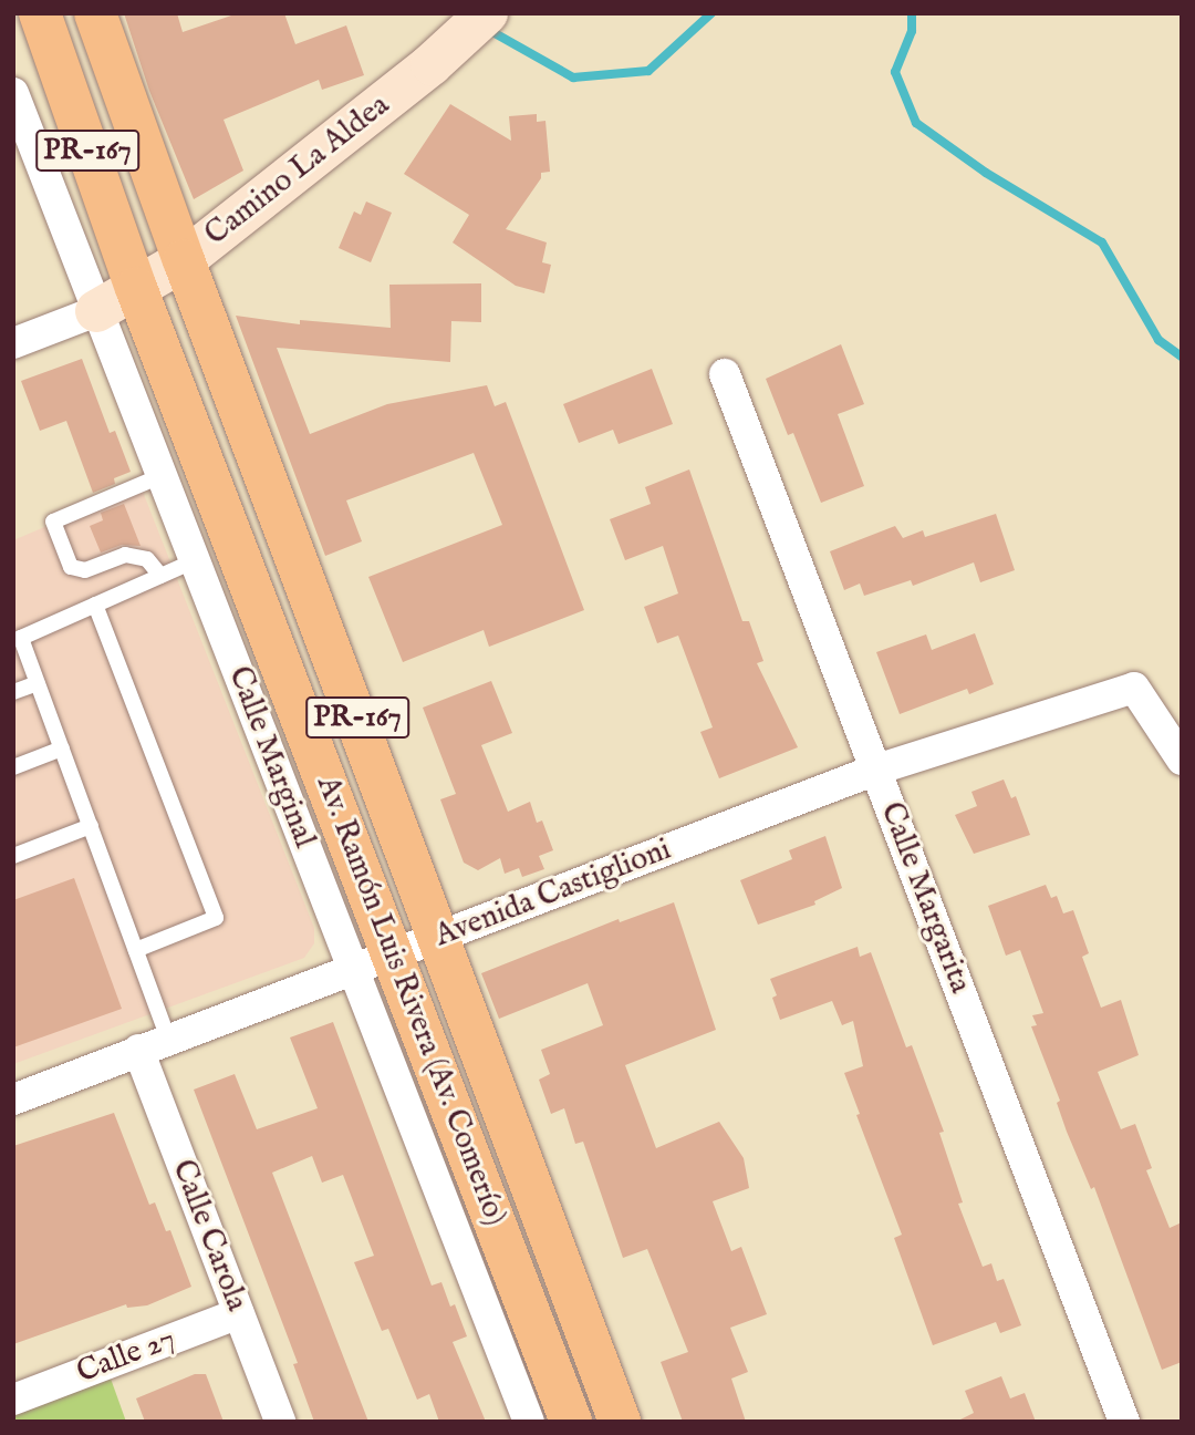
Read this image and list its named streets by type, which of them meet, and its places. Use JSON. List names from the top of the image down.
{
  "streets": {
    "main road": ["PR-167", "Av. Ramón Luis Rivera (Av. Comerío)"],
    "street": [
      "Camino La Aldea",
      "Calle Marginal",
      "Avenida Castiglioni",
      "Calle Margarita",
      "Calle Carola",
      "Calle 27"
    ]
  },
  "crossings": [
    ["Camino La Aldea", "Calle Marginal"],
    ["Camino La Aldea", "Av. Ramón Luis Rivera (Av. Comerío)"],
    ["Calle Marginal", "Avenida Castiglioni"],
    ["Calle Marginal", "Av. Ramón Luis Rivera (Av. Comerío)"],
    ["Avenida Castiglioni", "Calle Margarita"],
    ["Avenida Castiglioni", "Av. Ramón Luis Rivera (Av. Comerío)"],
    ["Avenida Castiglioni", "Calle Carola"],
    ["Calle Carola", "Calle 27"]
  ]
}
